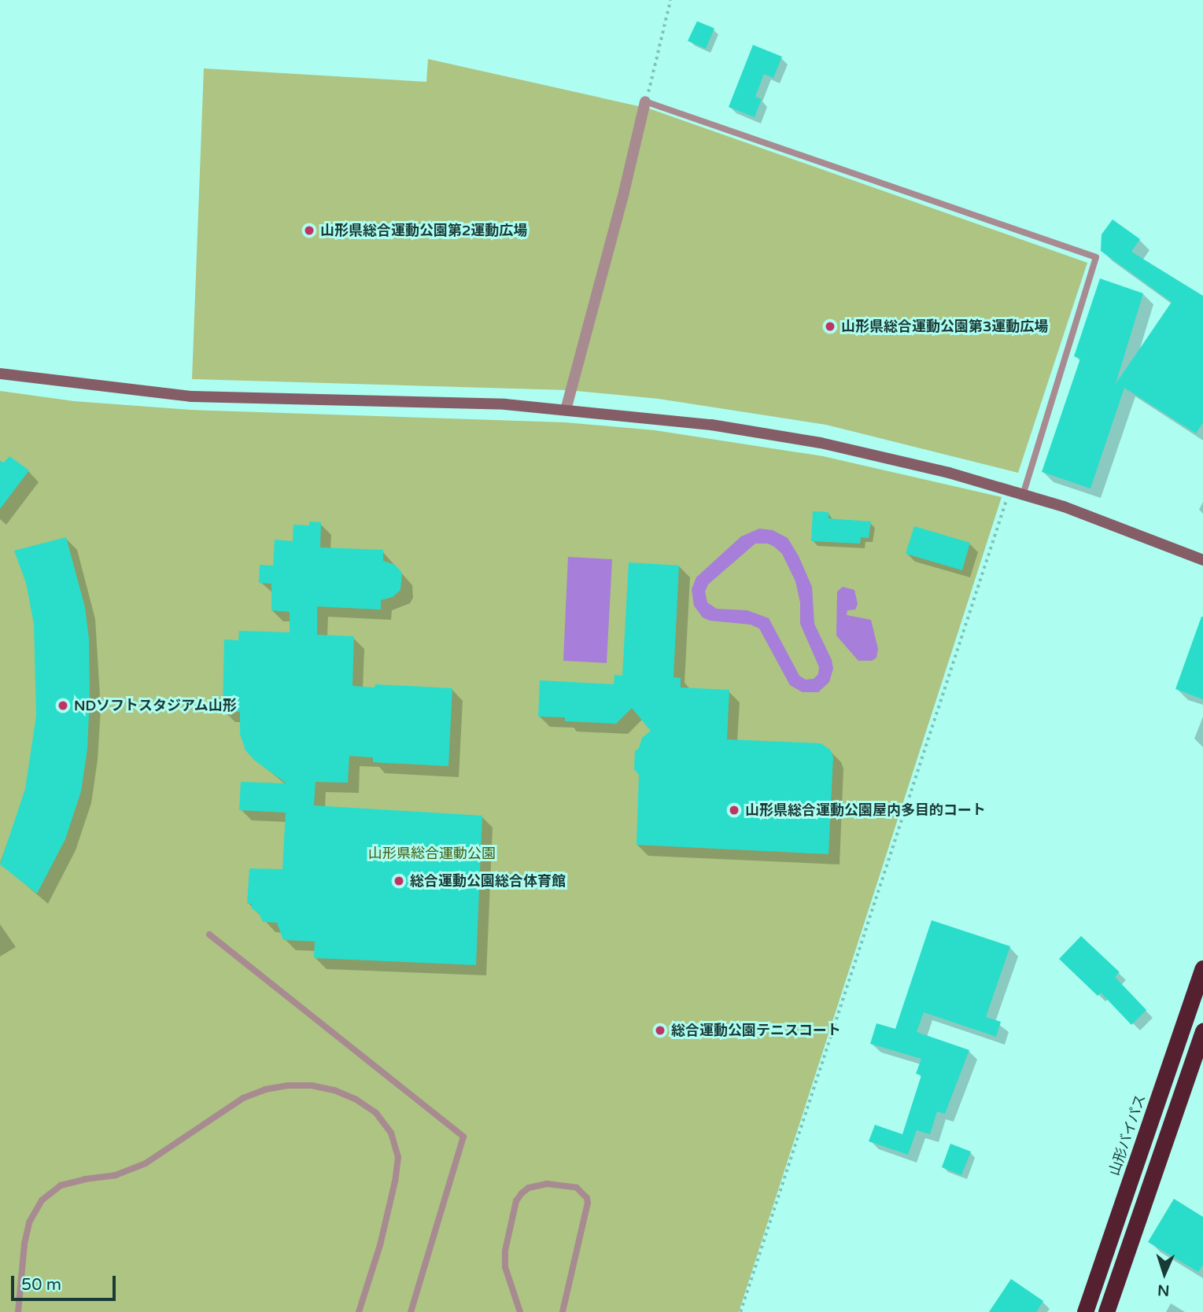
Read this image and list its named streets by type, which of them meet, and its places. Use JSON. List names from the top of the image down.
{
  "streets": {
    "highway": ["山形バイパス"]
  },
  "parks": ["山形県総合運動公園"],
  "places": [
    "山形県総合運動公園第2運動広場",
    "山形県総合運動公園第3運動広場",
    "NDソフトスタジアム山形",
    "山形県総合運動公園屋内多目的コート",
    "総合運動公園総合体育館",
    "総合運動公園テニスコート"
  ],
  "scale_bar": "50 m",
  "north": "bottom"
}
